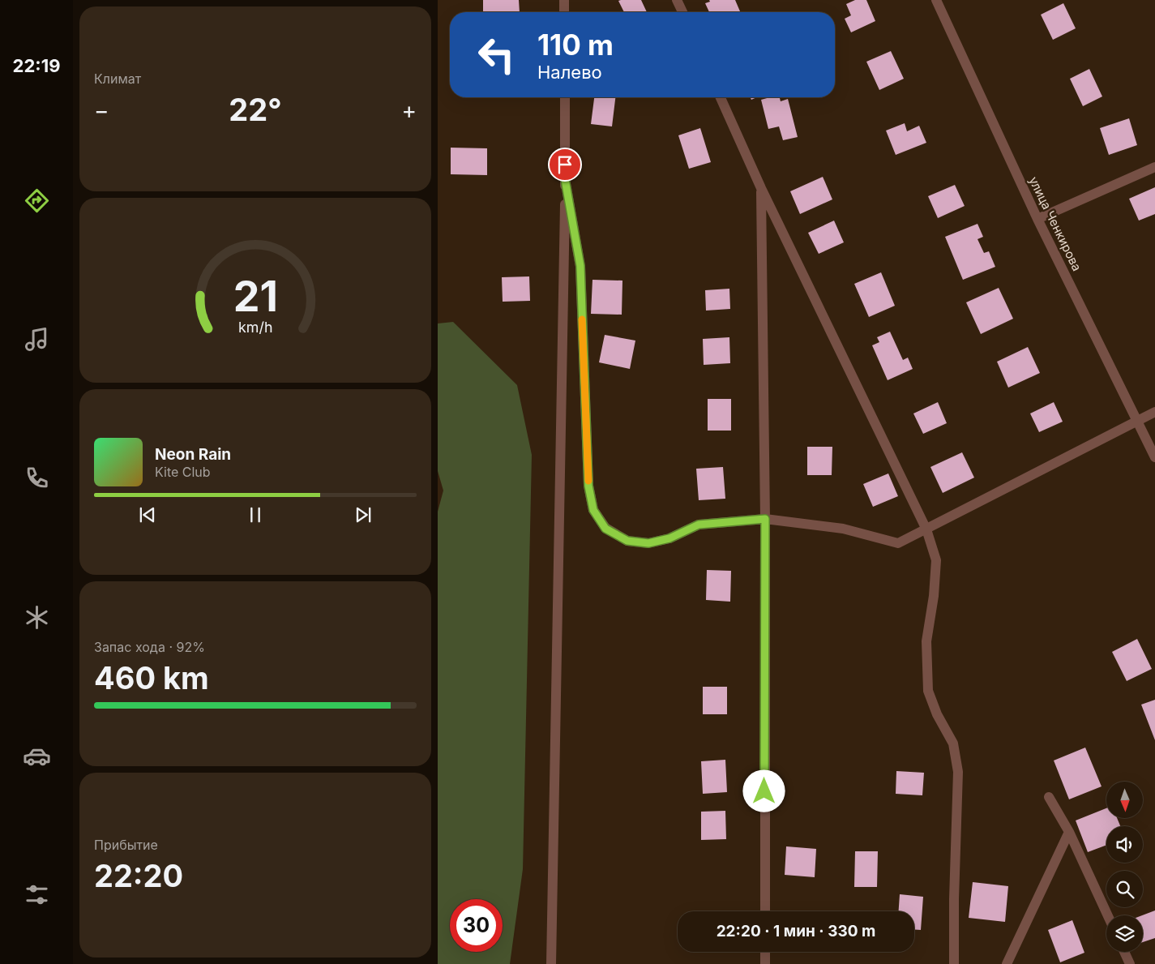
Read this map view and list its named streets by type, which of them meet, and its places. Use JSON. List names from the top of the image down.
{
  "streets": {
    "street": ["улица Ченкирова"]
  },
  "north": "bottom",
  "page": {
    "tabs": "22:19",
    "tile": [
      "Климат",
      ["Запас хода · 92%", "460 km"],
      ["Прибытие", "22:20"]
    ],
    "turn": ["110 m", "Налево"],
    "heat": ["−", "22°", "+"],
    "song": ["Neon Rain", "Kite Club"],
    "limit": "30",
    "trip": "22:20 · 1 мин · 330 m",
    "gauge": ["21", "km/h"]
  }
}
